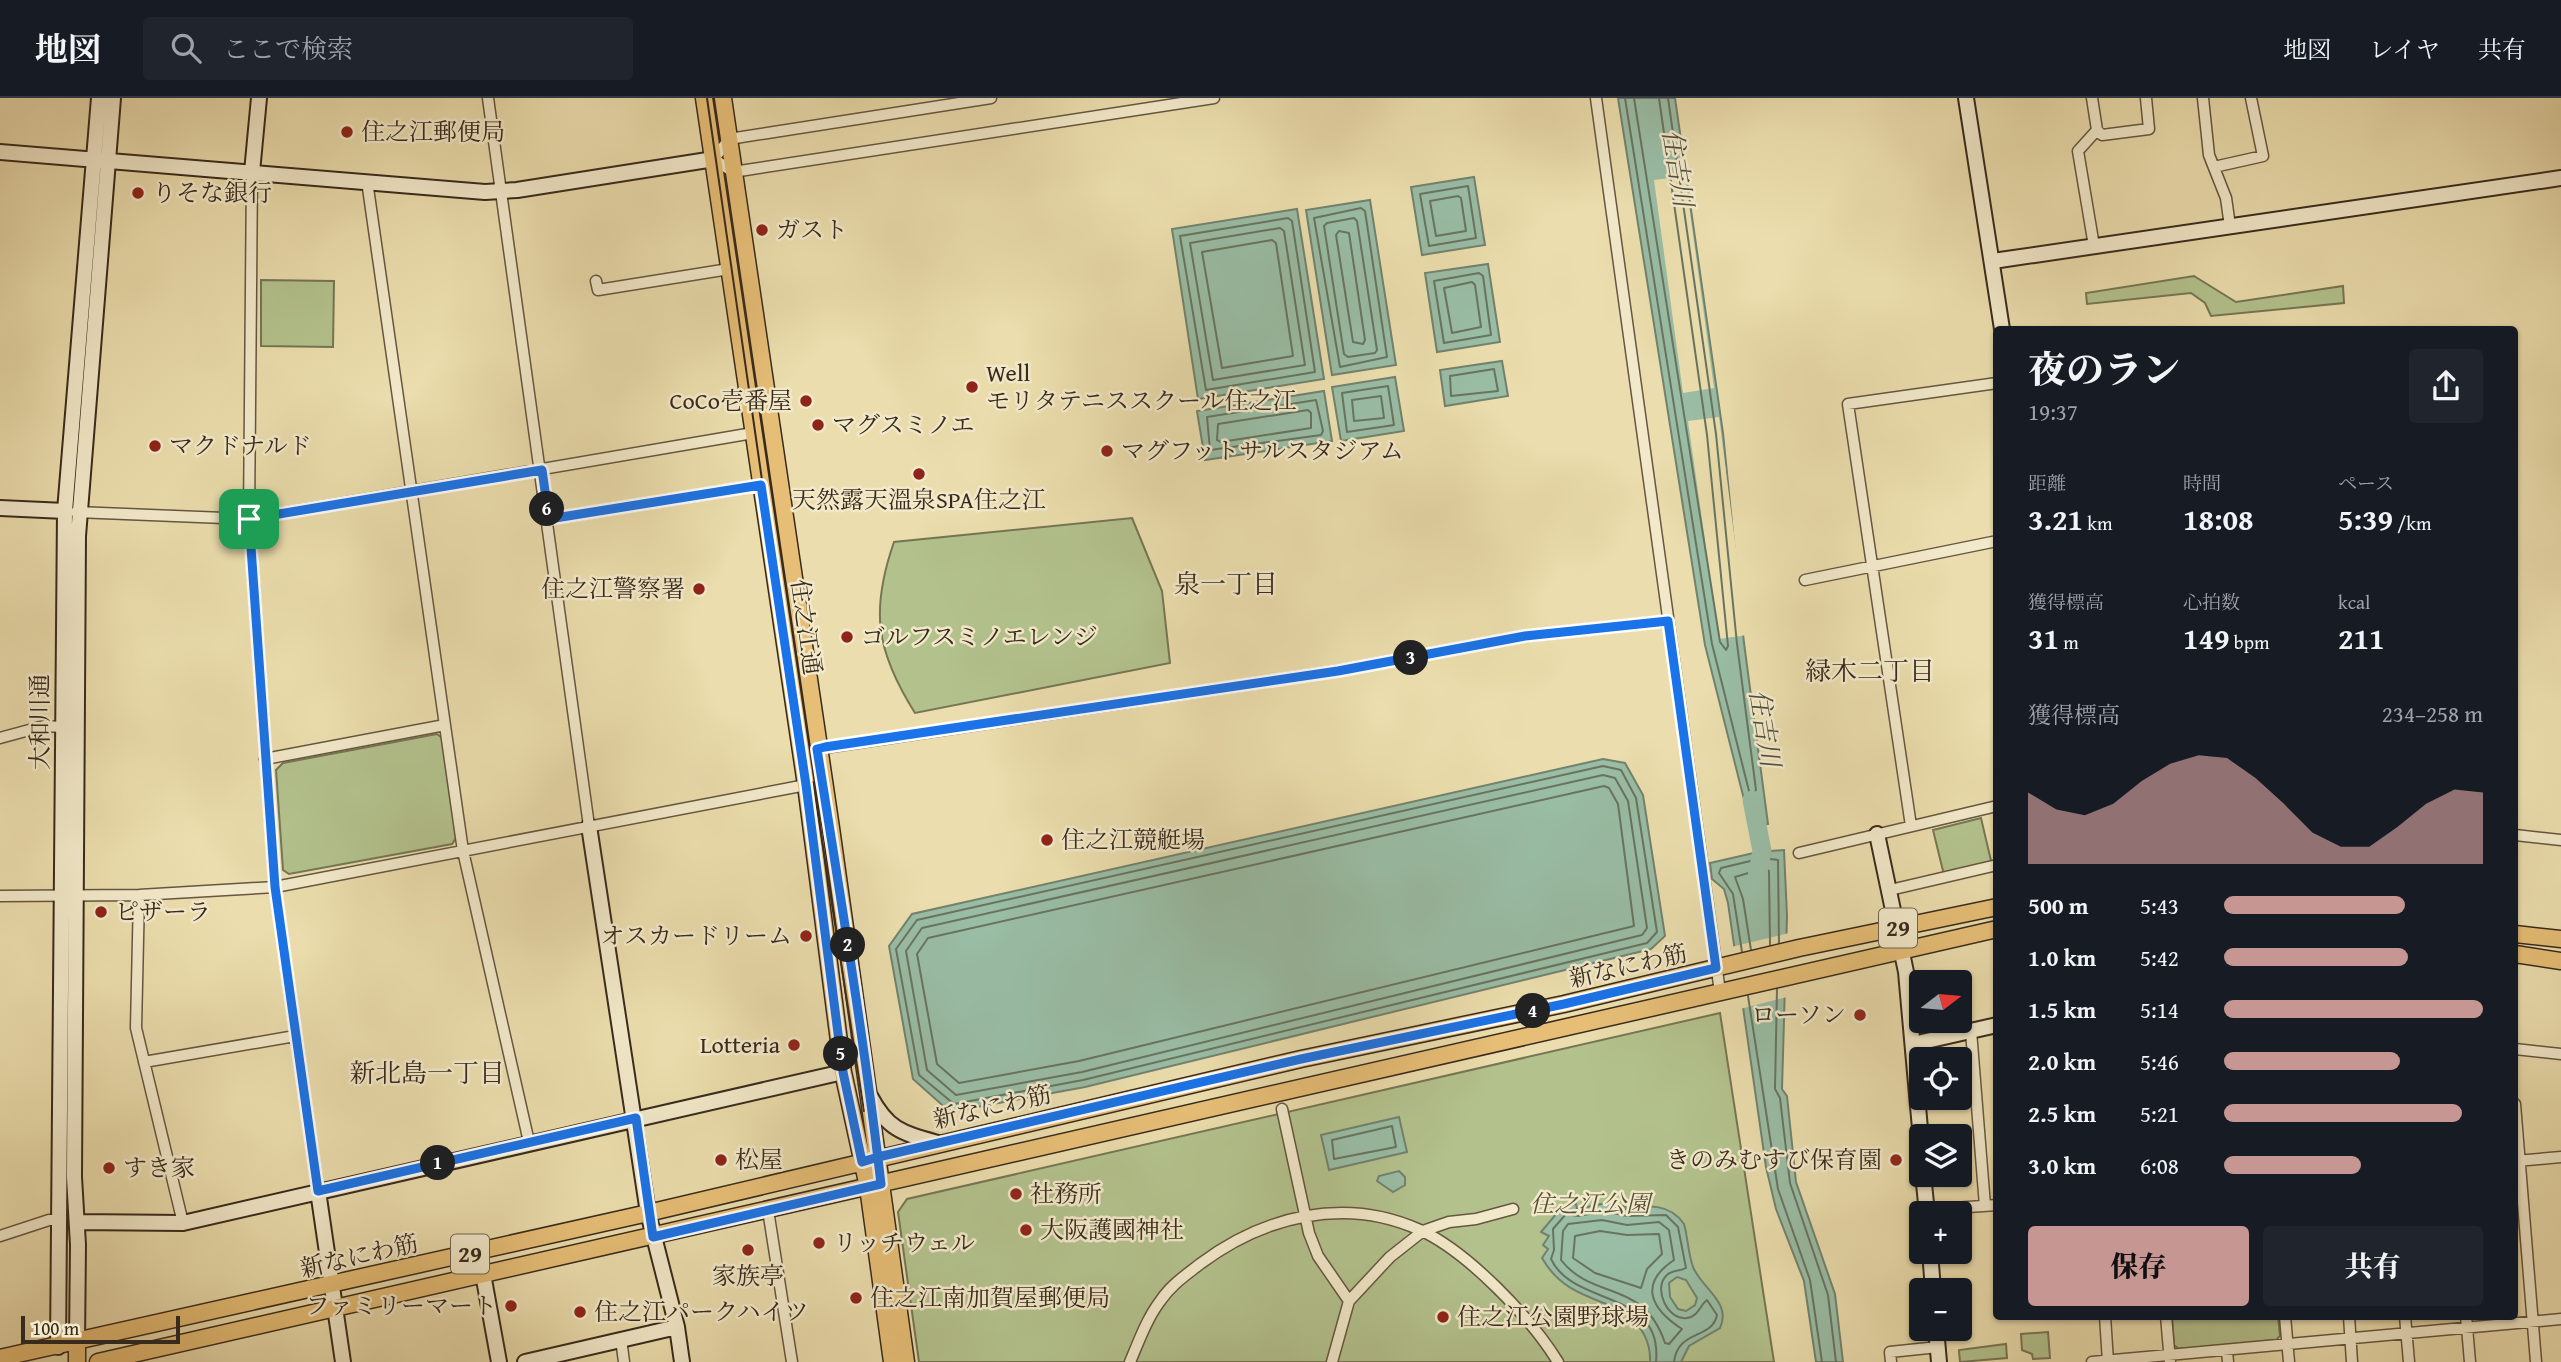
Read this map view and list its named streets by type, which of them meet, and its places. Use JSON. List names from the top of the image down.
{
  "streets": {
    "main road": ["住之江通", "29", "新なにわ筋"],
    "street": ["大和川通"]
  },
  "crossings": [
    ["住之江通", "新なにわ筋"],
    ["大和川通", "新なにわ筋"]
  ],
  "districts": ["泉一丁目", "緑木二丁目", "新北島一丁目"],
  "water": ["住吉川"],
  "parks": ["住之江公園"],
  "places": [
    "住之江郵便局",
    "りそな銀行",
    "ガスト",
    "Well モリタテニススクール住之江",
    "CoCo壱番屋",
    "マグスミノエ",
    "マクドナルド",
    "マグフットサルスタジアム",
    "天然露天溫泉SPA住之江",
    "住之江警察署",
    "ゴルフスミノエレンジ",
    "住之江競艇場",
    "ピザーラ",
    "オスカードリーム",
    "ローソン",
    "Lotteria",
    "松屋",
    "きのみむすび保育園",
    "すき家",
    "社務所",
    "大阪護國神社",
    "リッチウェル",
    "家族亭",
    "住之江南加賀屋郵便局",
    "ファミリーマート",
    "住之江パークハイツ",
    "住之江公園野球場"
  ],
  "scale_bar": "100 m",
  "north": "right",
  "page": {
    "header": "地図",
    "search": "ここで検索",
    "nav": ["地図", "レイヤ", "共有"],
    "heading": ["夜のラン", "19:37"],
    "stats": [
      ["距離", "3.21 km"],
      ["時間", "18:08"],
      ["ペース", "5:39 /km"],
      ["獲得標高", "31 m"],
      ["心拍数", "149 bpm"],
      ["kcal", "211"]
    ],
    "pins": [
      "6",
      "3",
      "2",
      "4",
      "5",
      "1"
    ],
    "chart": ["獲得標高", "234–258 m"],
    "list": [
      {
        "name": "500 m",
        "note": "5:43"
      },
      {
        "name": "1.0 km",
        "note": "5:42"
      },
      {
        "name": "1.5 km",
        "note": "5:14"
      },
      {
        "name": "2.0 km",
        "note": "5:46"
      },
      {
        "name": "2.5 km",
        "note": "5:21"
      },
      {
        "name": "3.0 km",
        "note": "6:08"
      }
    ],
    "map_buttons": ["+", "−"],
    "buttons": ["保存", "共有"],
    "scale": "100 m"
  }
}
